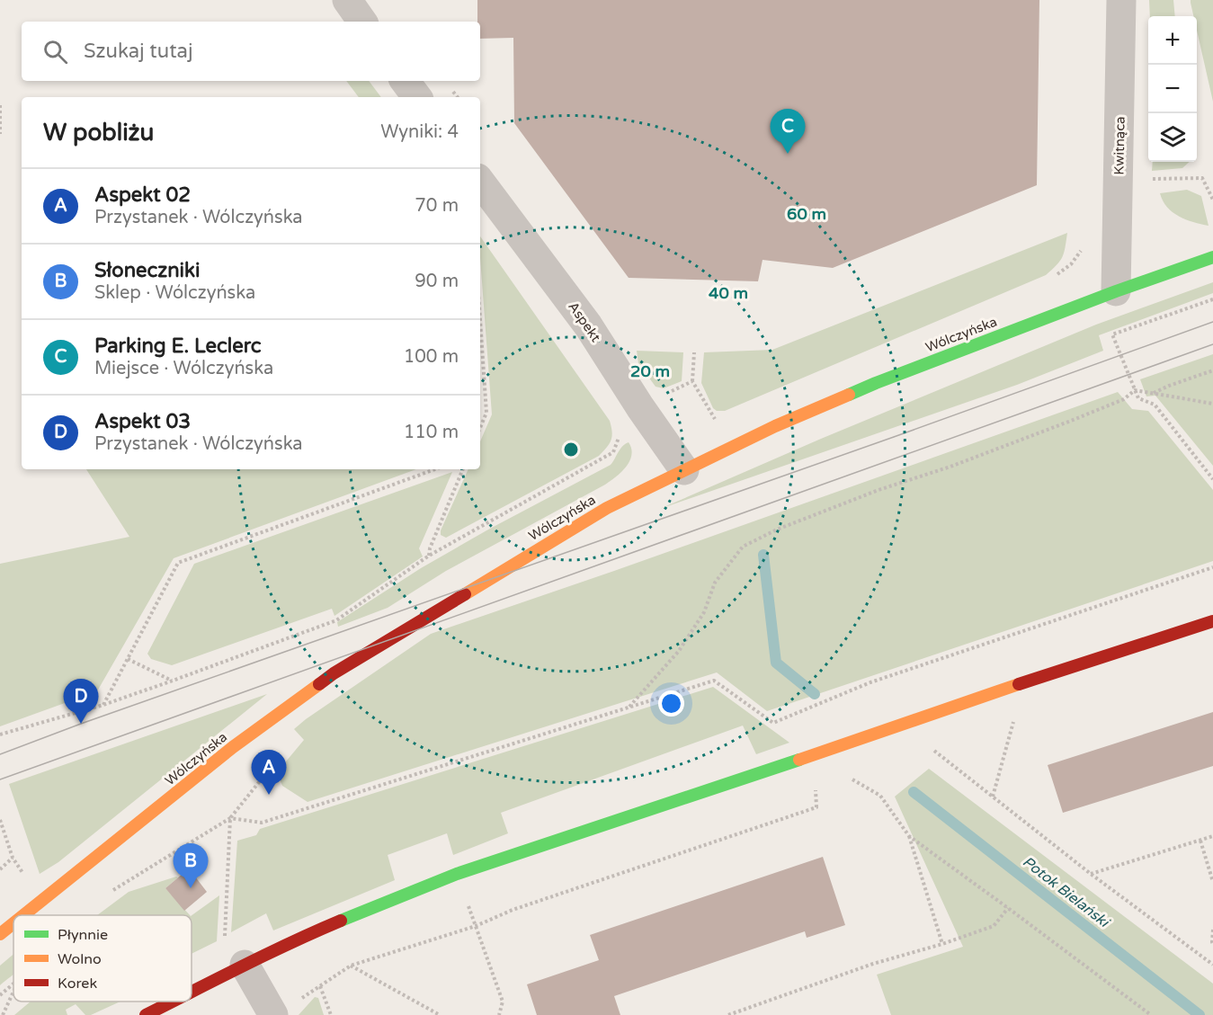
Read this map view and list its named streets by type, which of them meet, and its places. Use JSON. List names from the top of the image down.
{
  "streets": {
    "main road": ["Wólczyńska"],
    "street": ["Kwitnąca", "Aspekt"]
  },
  "crossings": [
    ["Kwitnąca", "Wólczyńska"],
    ["Aspekt", "Wólczyńska"]
  ],
  "water": ["Potok Bielański"],
  "legend": ["Płynnie", "Wolno", "Korek"],
  "page": {
    "map_buttons": ["+", "−"],
    "search": "Szukaj tutaj",
    "heading": ["W pobliżu", "Wyniki: 4"],
    "pins": [
      "C",
      "D",
      "A",
      "B"
    ],
    "list": [
      {
        "mark": "A",
        "name": "Aspekt 02",
        "note": "Przystanek · Wólczyńska",
        "value": "70 m"
      },
      {
        "mark": "B",
        "name": "Słoneczniki",
        "note": "Sklep · Wólczyńska",
        "value": "90 m"
      },
      {
        "mark": "C",
        "name": "Parking E. Leclerc",
        "note": "Miejsce · Wólczyńska",
        "value": "100 m"
      },
      {
        "mark": "D",
        "name": "Aspekt 03",
        "note": "Przystanek · Wólczyńska",
        "value": "110 m"
      }
    ]
  },
  "rings": ["60 m", "40 m", "20 m"]
}
